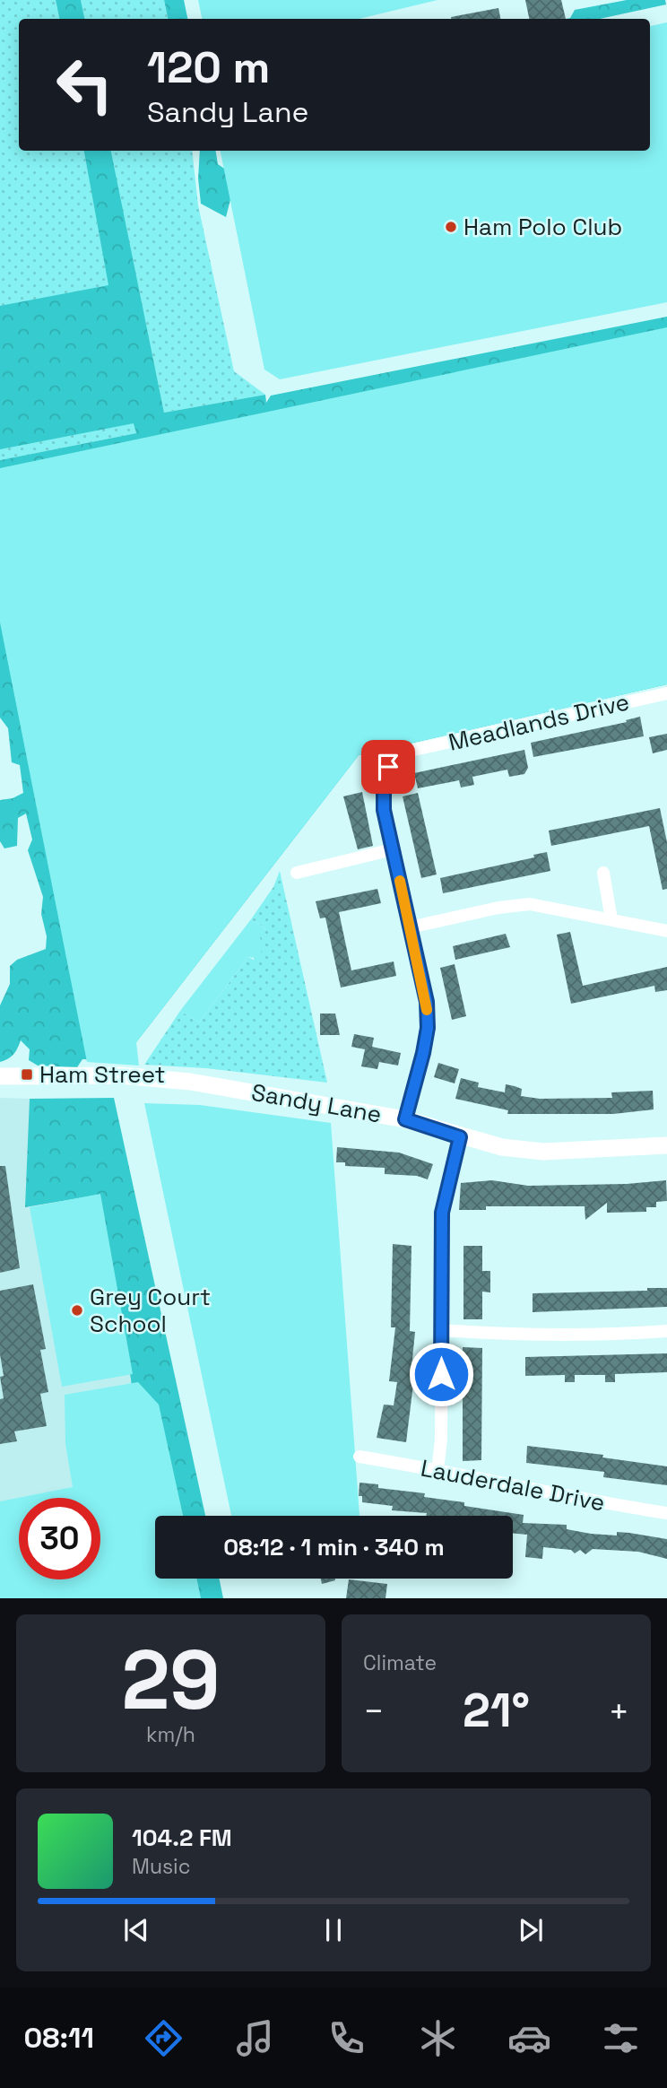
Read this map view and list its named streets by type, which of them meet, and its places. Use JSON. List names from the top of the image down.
{
  "streets": {
    "street": ["Meadlands Drive", "Sandy Lane", "Lauderdale Drive"]
  },
  "crossings": [
    ["Meadlands Drive", "Sandy Lane"]
  ],
  "places": {
    "other": ["Ham Polo Club", "Grey Court School"],
    "transit": ["Ham Street"]
  },
  "page": {
    "turn": ["120 m", "Sandy Lane"],
    "limit": "30",
    "trip": "08:12 · 1 min · 340 m",
    "tile": [
      ["29", "km/h"],
      "Climate"
    ],
    "heat": ["−", "21°", "+"],
    "song": ["104.2 FM", "Music"],
    "tabs": "08:11"
  }
}
